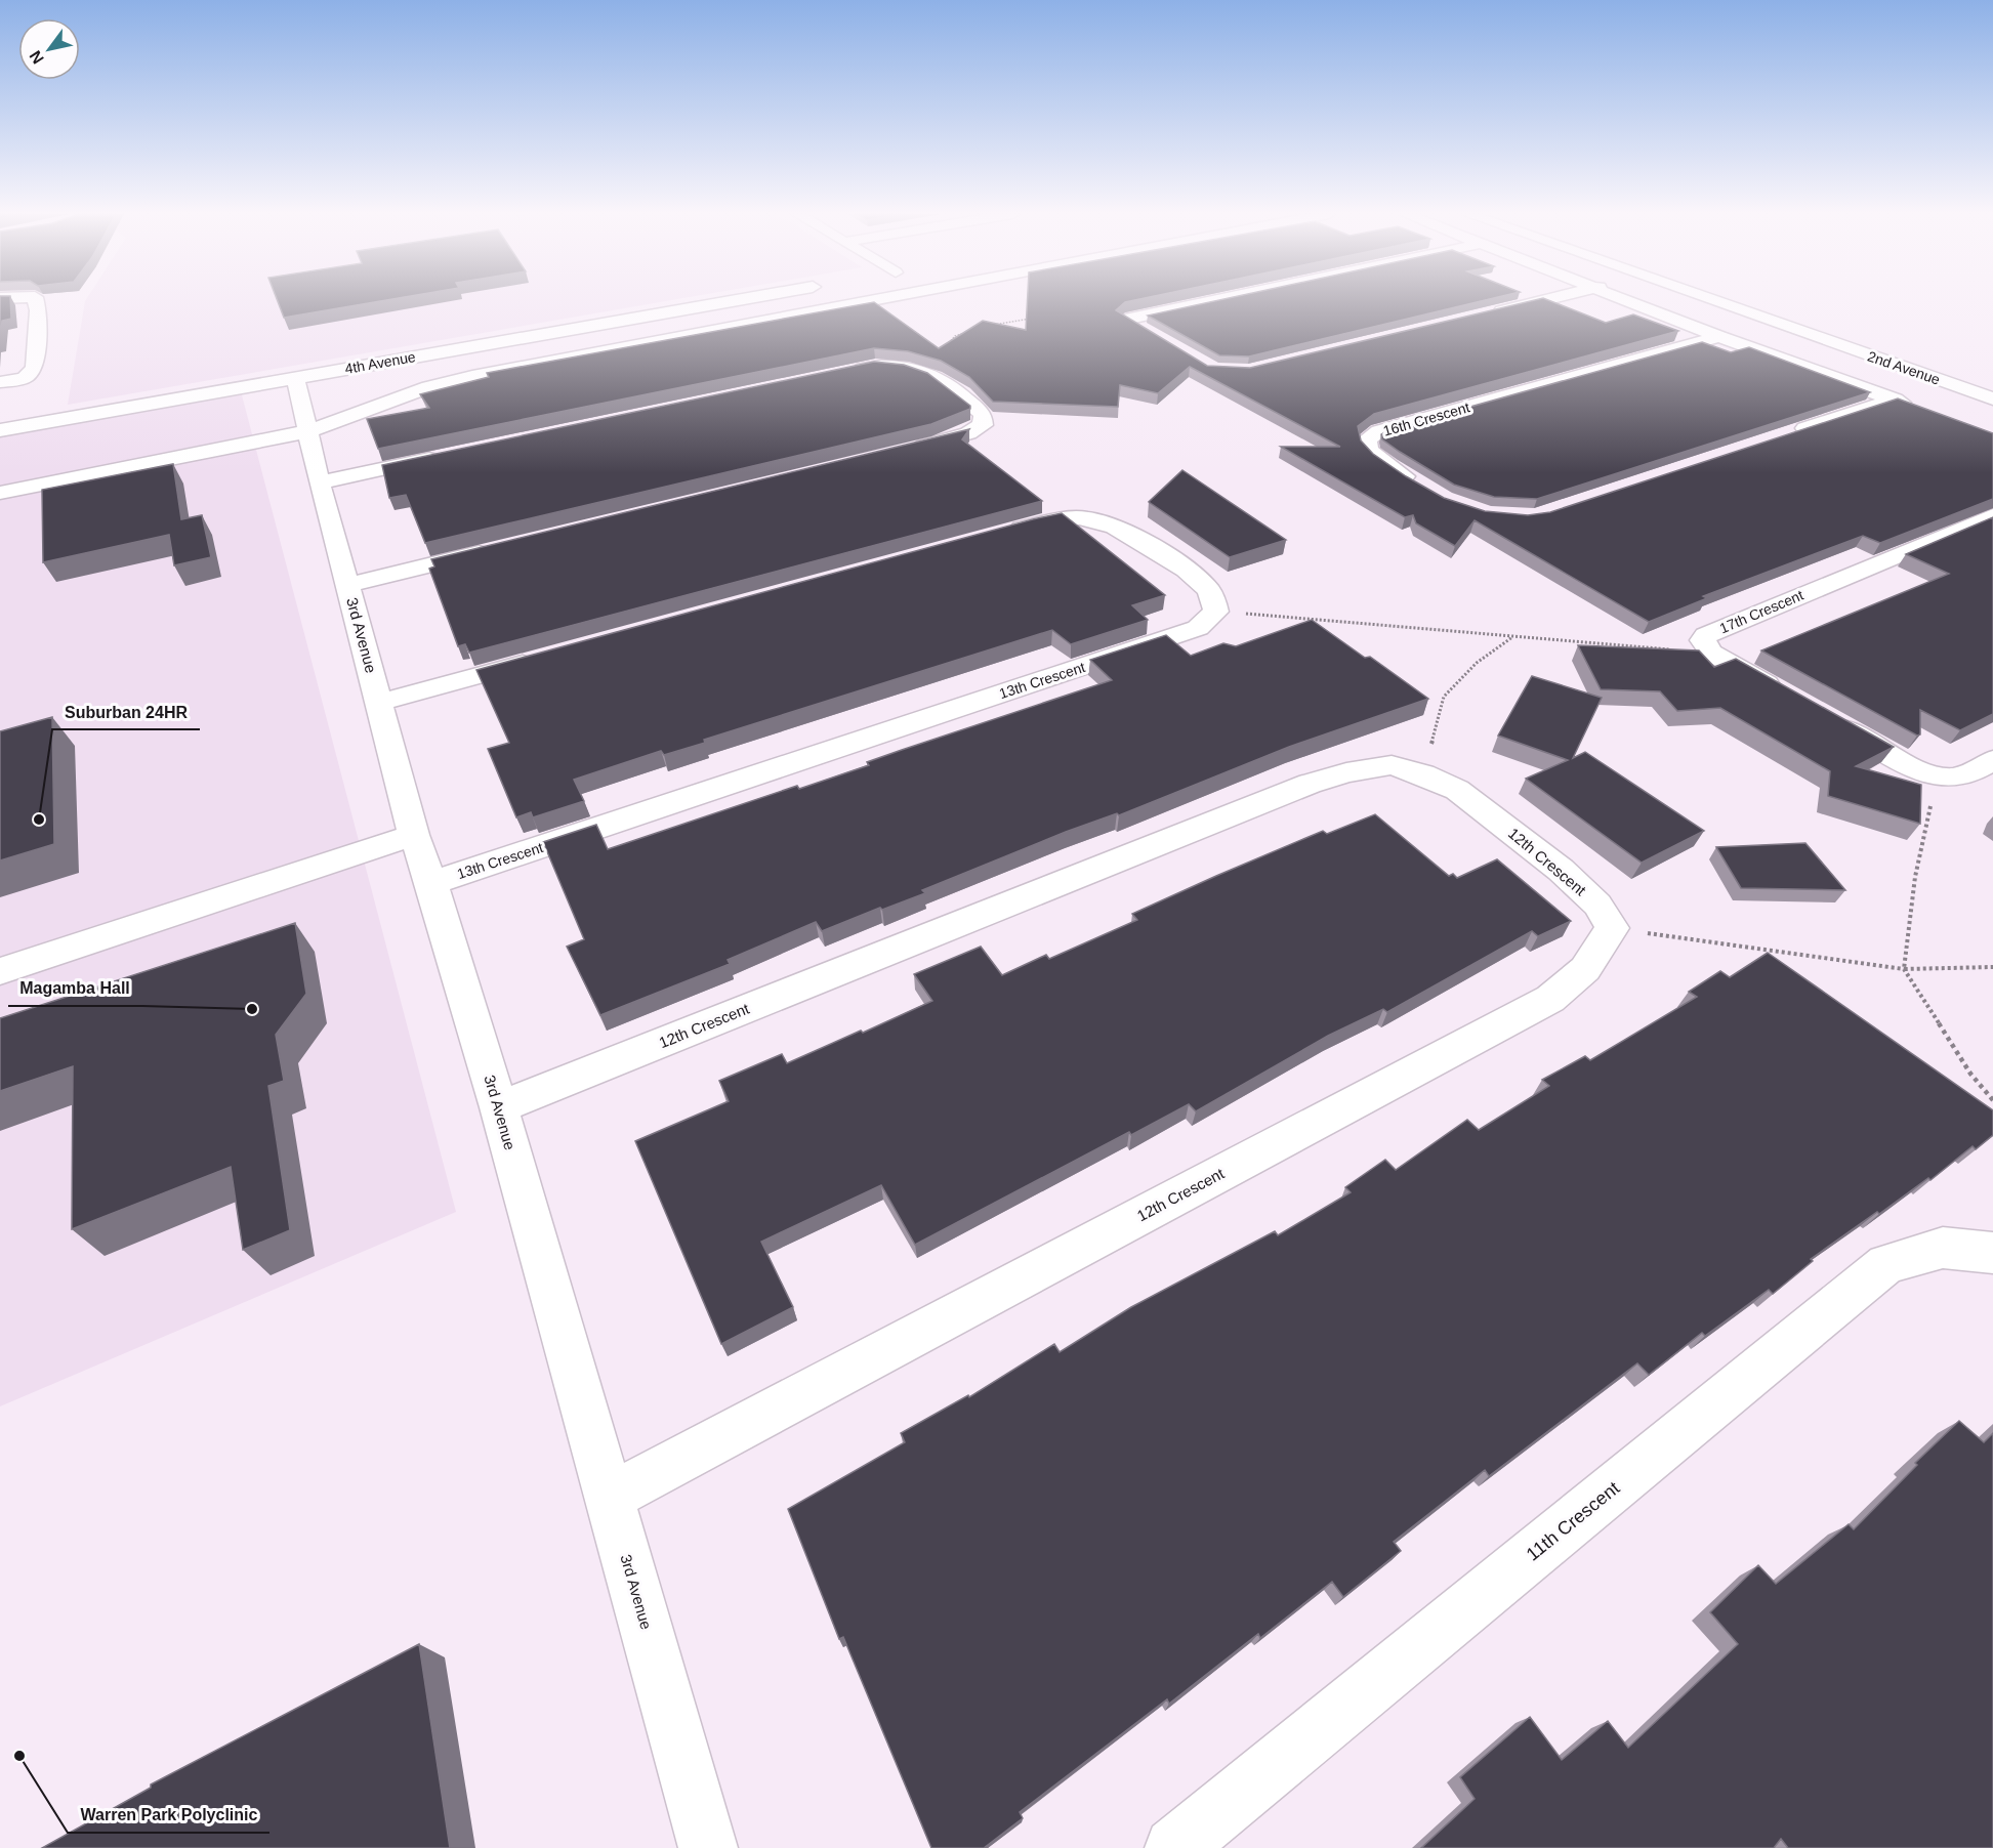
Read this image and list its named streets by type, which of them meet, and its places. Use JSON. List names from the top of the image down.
{
  "streets": {
    "street": [
      "4th Avenue",
      "2nd Avenue",
      "16th Crescent",
      "17th Crescent",
      "3rd Avenue",
      "13th Crescent",
      "12th Crescent",
      "11th Crescent"
    ]
  },
  "crossings": [
    ["4th Avenue", "3rd Avenue"],
    ["3rd Avenue", "13th Crescent"],
    ["3rd Avenue", "12th Crescent"]
  ],
  "places": ["Suburban 24HR", "Magamba Hall", "Warren Park Polyclinic"],
  "north": "bottom left"
}
